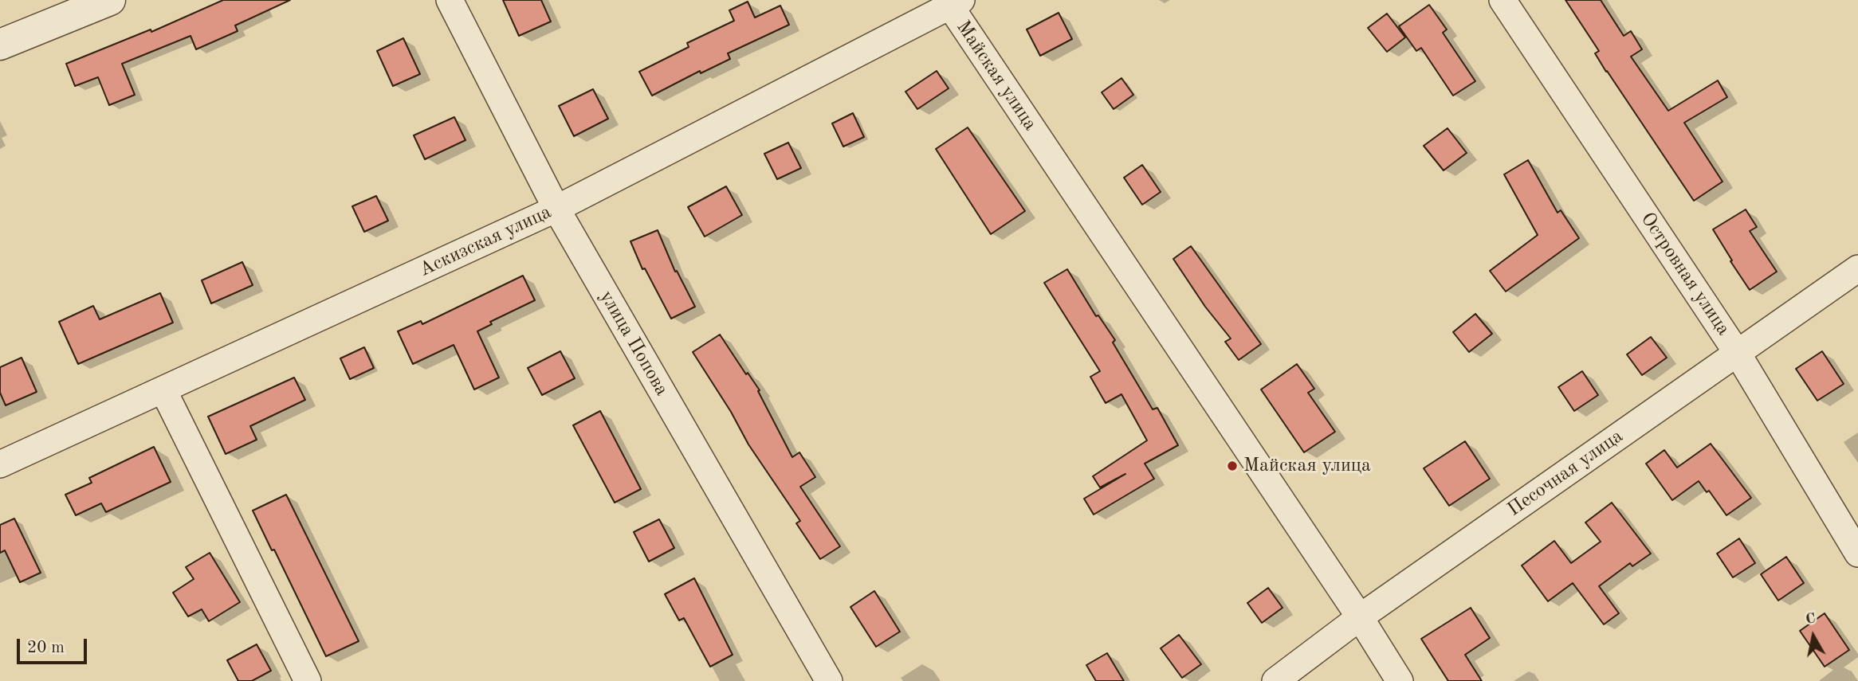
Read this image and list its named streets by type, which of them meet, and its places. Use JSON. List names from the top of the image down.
{
  "streets": {
    "street": [
      "Майская улица",
      "Аскизская улица",
      "Островная улица",
      "улица Попова",
      "Песочная улица"
    ]
  },
  "crossings": [
    ["Майская улица", "Аскизская улица"],
    ["Майская улица", "Песочная улица"],
    ["Аскизская улица", "улица Попова"],
    ["Островная улица", "Песочная улица"]
  ],
  "places": ["Майская улица"],
  "scale_bar": "20 m",
  "north": "top"
}
